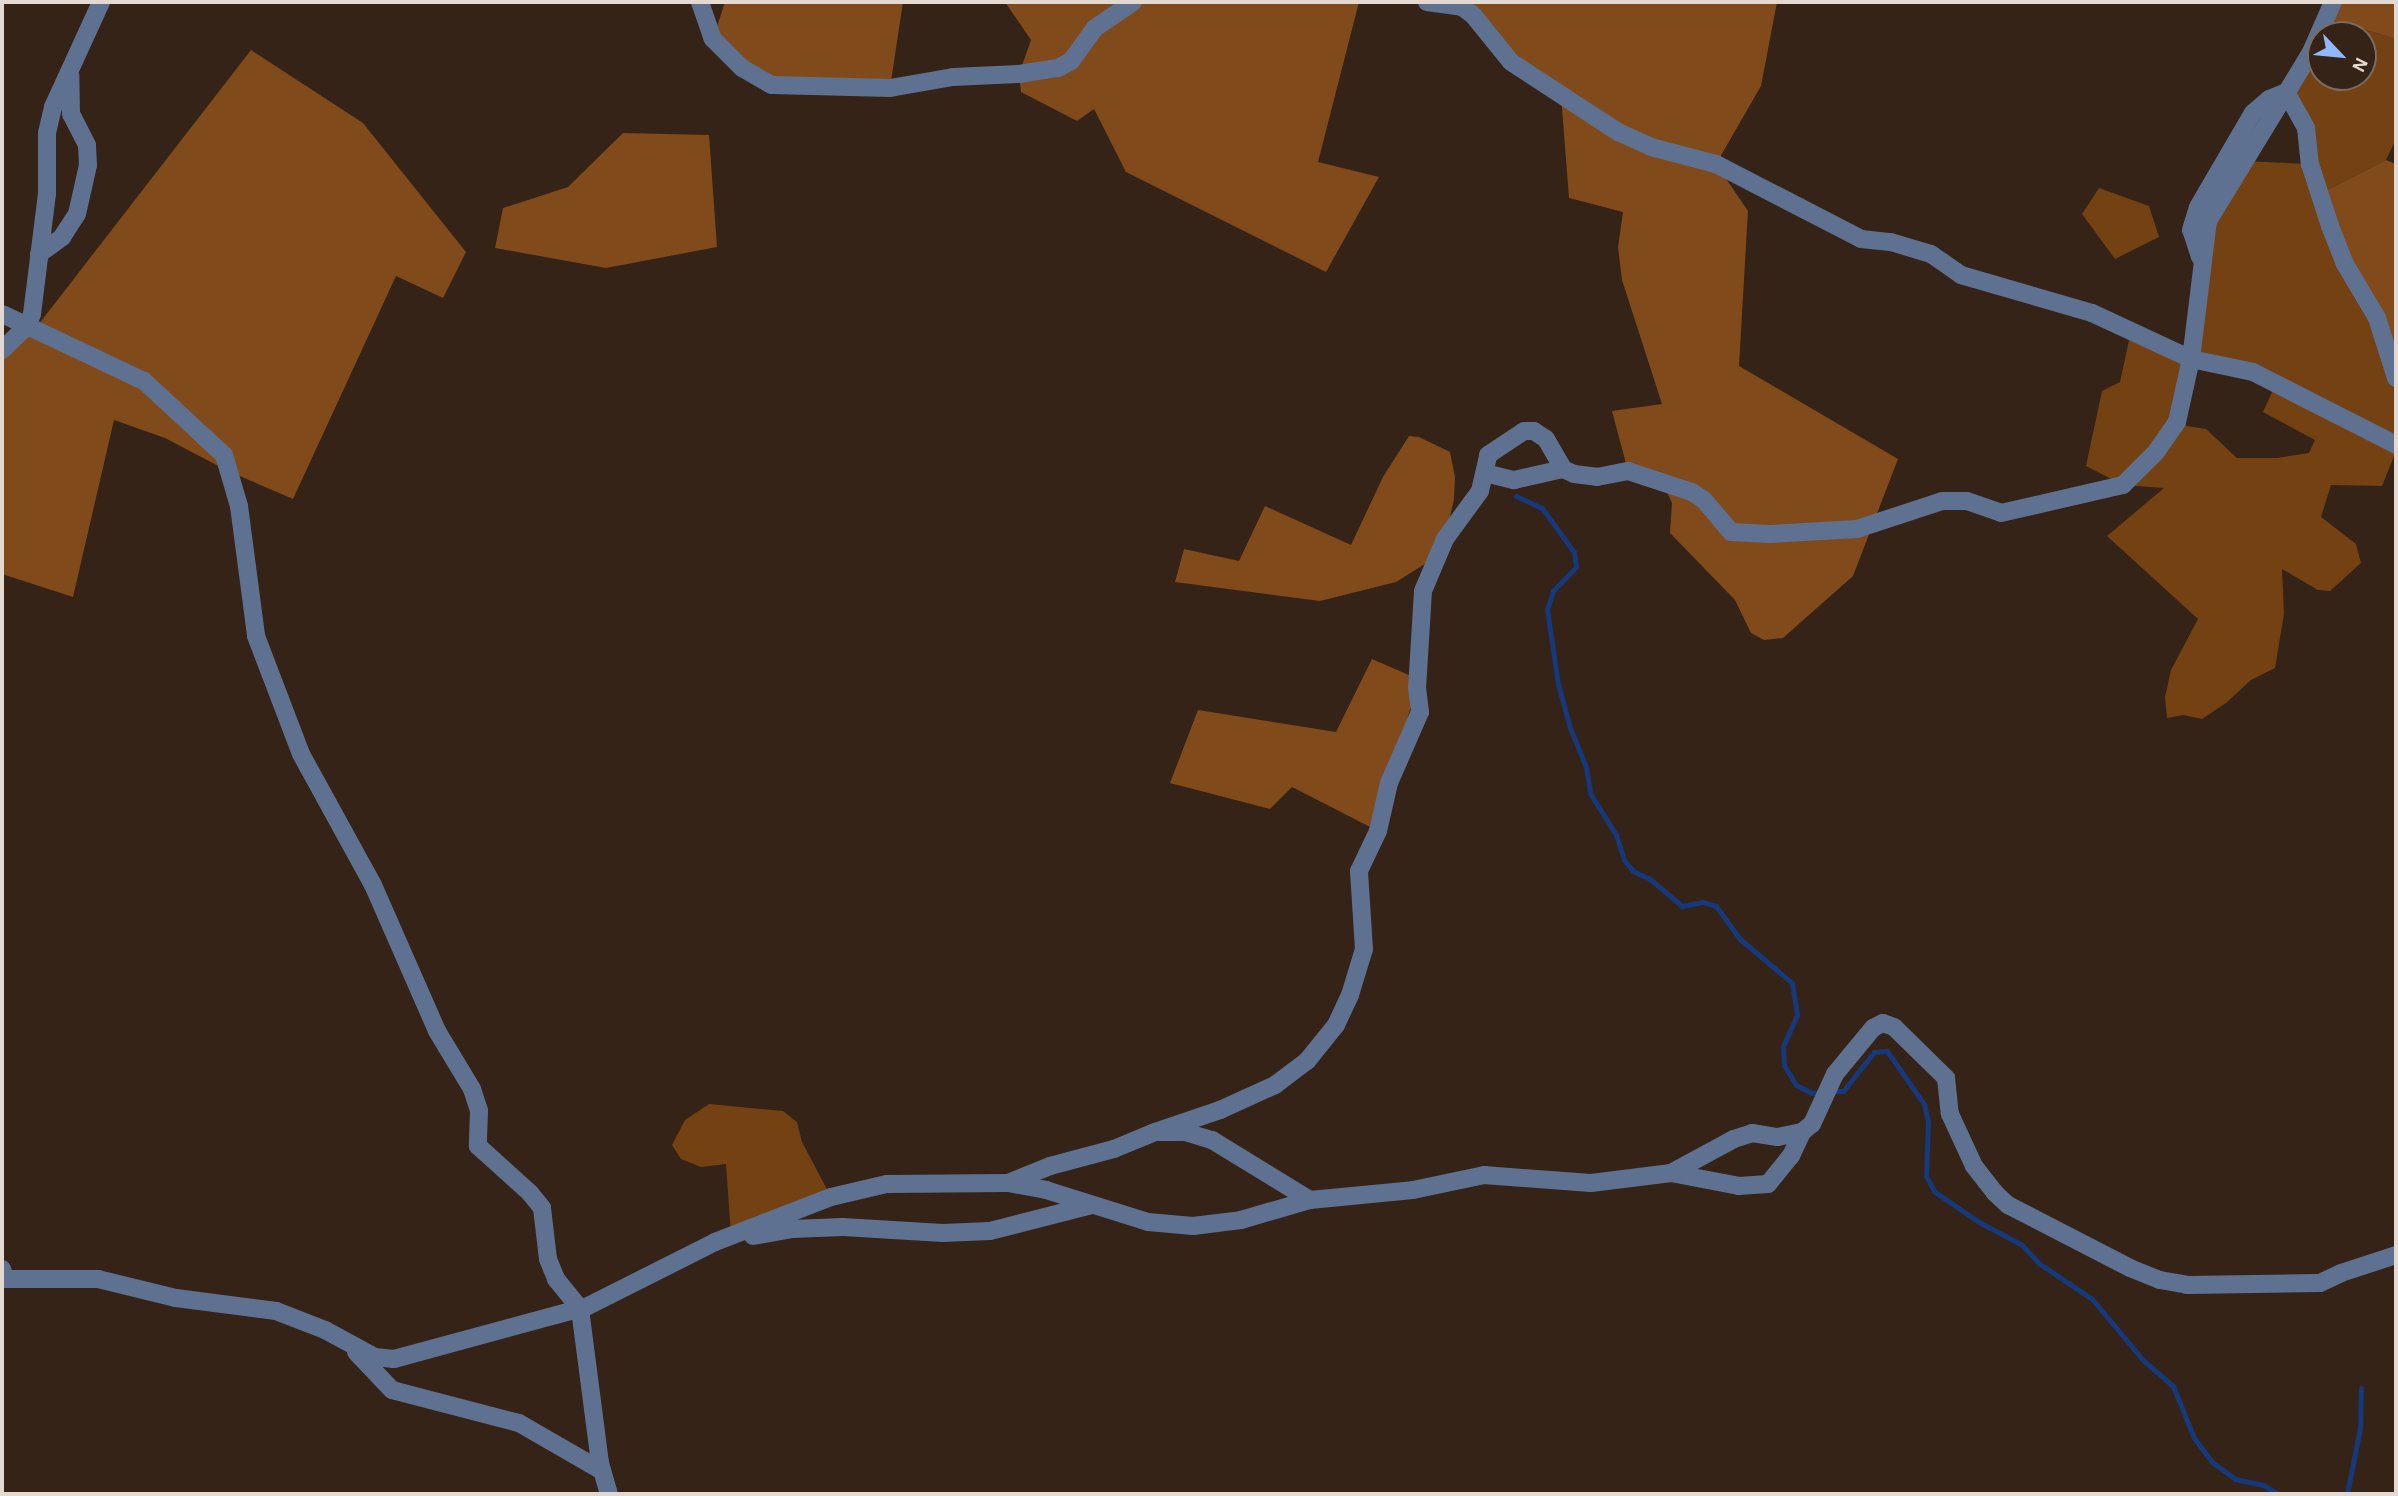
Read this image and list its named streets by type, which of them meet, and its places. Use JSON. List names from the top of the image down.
{
  "north": "bottom right"
}
